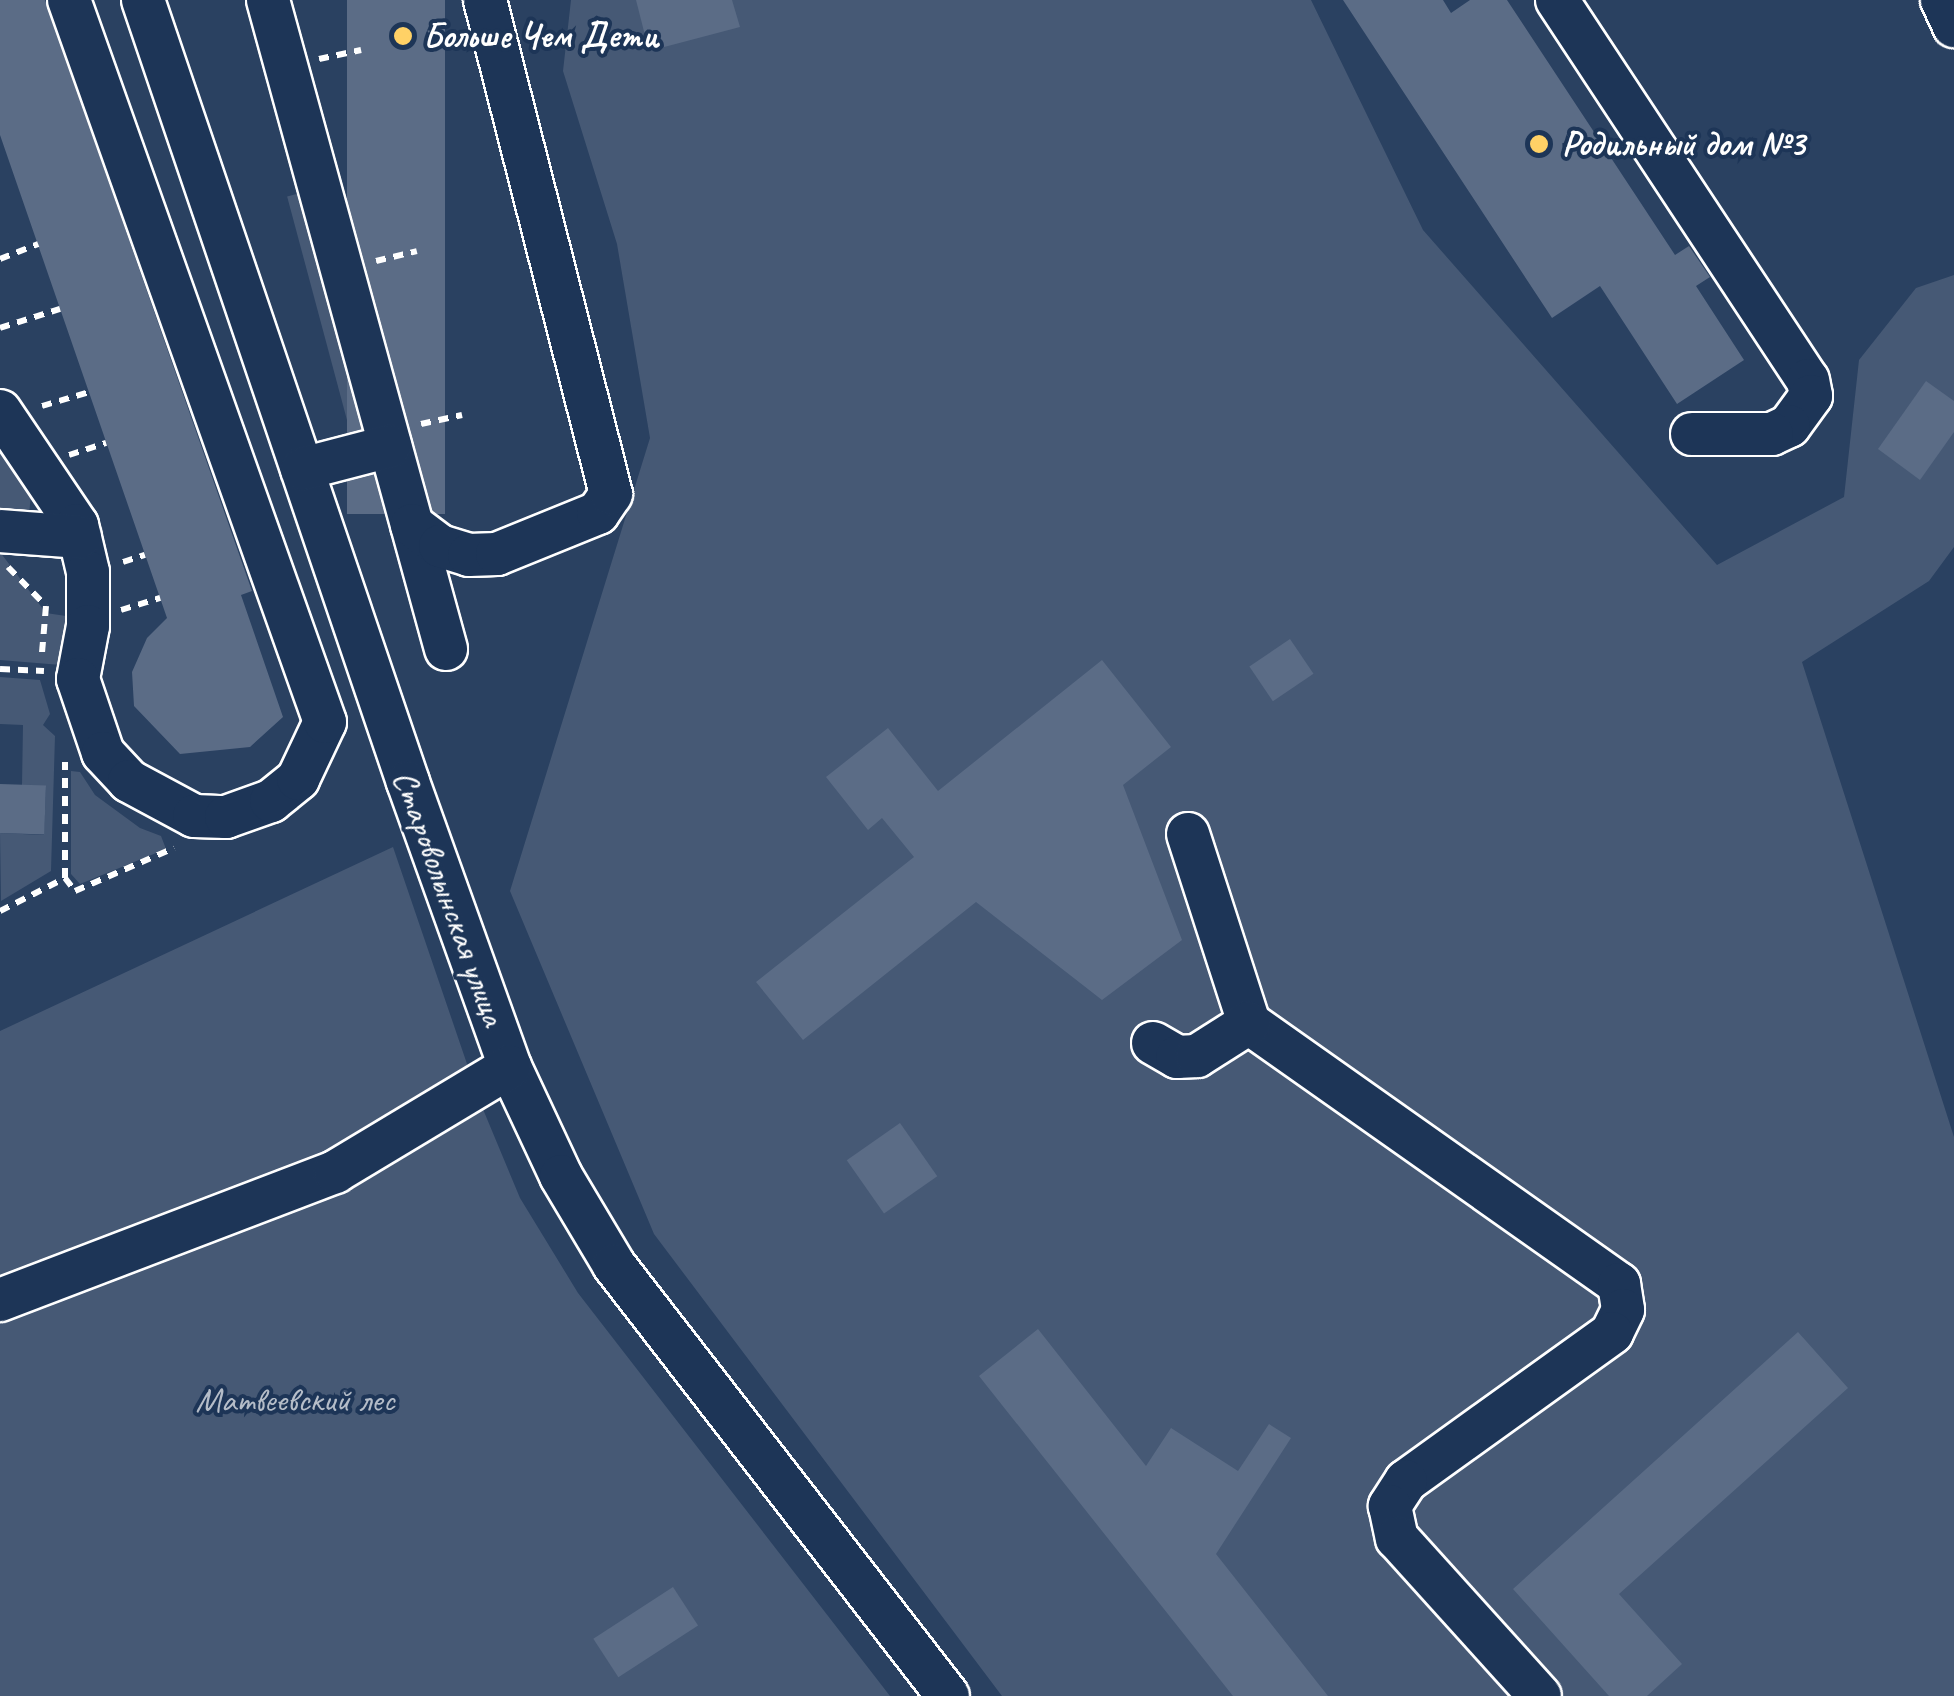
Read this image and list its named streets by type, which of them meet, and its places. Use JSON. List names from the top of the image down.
{
  "streets": {
    "street": ["Староволынская улица"]
  },
  "parks": ["Матвеевский лес"],
  "places": ["Больше Чем Дети", "Родильный дом №3"]
}
